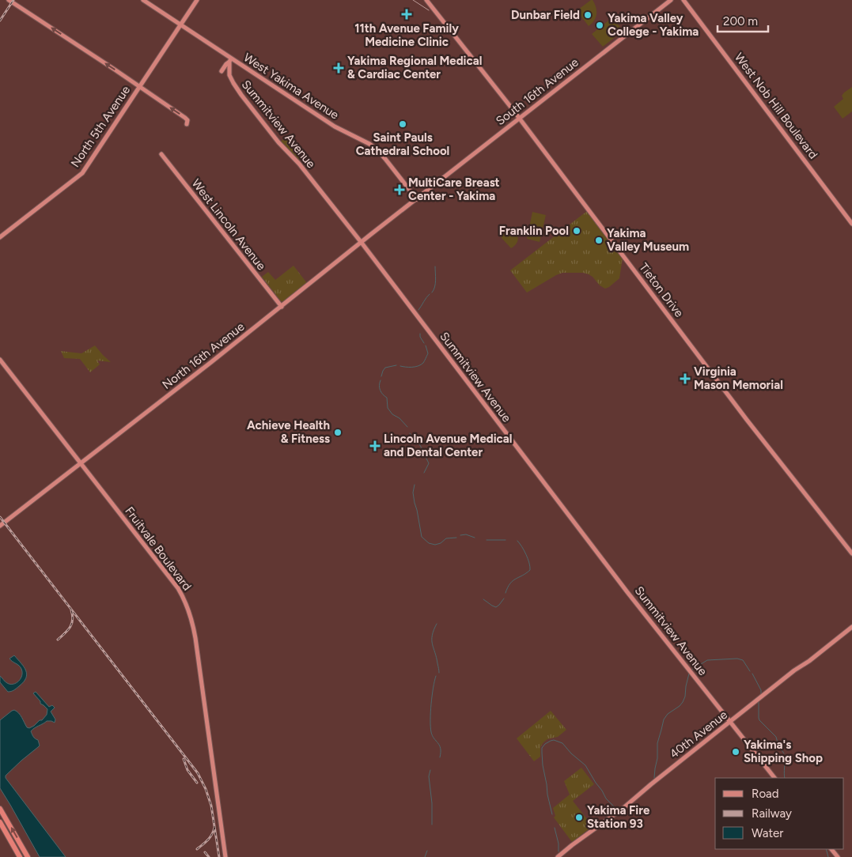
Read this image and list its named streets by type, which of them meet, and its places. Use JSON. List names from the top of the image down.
{
  "streets": {
    "main road": [
      "West Yakima Avenue",
      "South 16th Avenue",
      "West Nob Hill Boulevard",
      "Summitview Avenue",
      "North 5th Avenue",
      "West Lincoln Avenue",
      "Tieton Drive",
      "North 16th Avenue",
      "Fruitvale Boulevard",
      "40th Avenue"
    ]
  },
  "crossings": [
    ["West Yakima Avenue", "South 16th Avenue"],
    ["West Yakima Avenue", "Summitview Avenue"],
    ["West Yakima Avenue", "North 5th Avenue"],
    ["West Yakima Avenue", "North 16th Avenue"],
    ["South 16th Avenue", "Tieton Drive"],
    ["South 16th Avenue", "North 16th Avenue"],
    ["Summitview Avenue", "North 16th Avenue"],
    ["Summitview Avenue", "40th Avenue"],
    ["West Lincoln Avenue", "North 16th Avenue"],
    ["North 16th Avenue", "Fruitvale Boulevard"]
  ],
  "places": {
    "health": [
      "11th Avenue Family Medicine Clinic",
      "Yakima Regional Medical & Cardiac Center",
      "MultiCare Breast Center - Yakima",
      "Virginia Mason Memorial",
      "Lincoln Avenue Medical and Dental Center"
    ],
    "other": [
      "Dunbar Field",
      "Yakima Valley College - Yakima",
      "Saint Pauls Cathedral School",
      "Franklin Pool",
      "Yakima Valley Museum",
      "Achieve Health & Fitness",
      "Yakima's Shipping Shop",
      "Yakima Fire Station 93"
    ]
  },
  "legend": ["Road", "Railway", "Water"],
  "scale_bar": "200 m"
}
